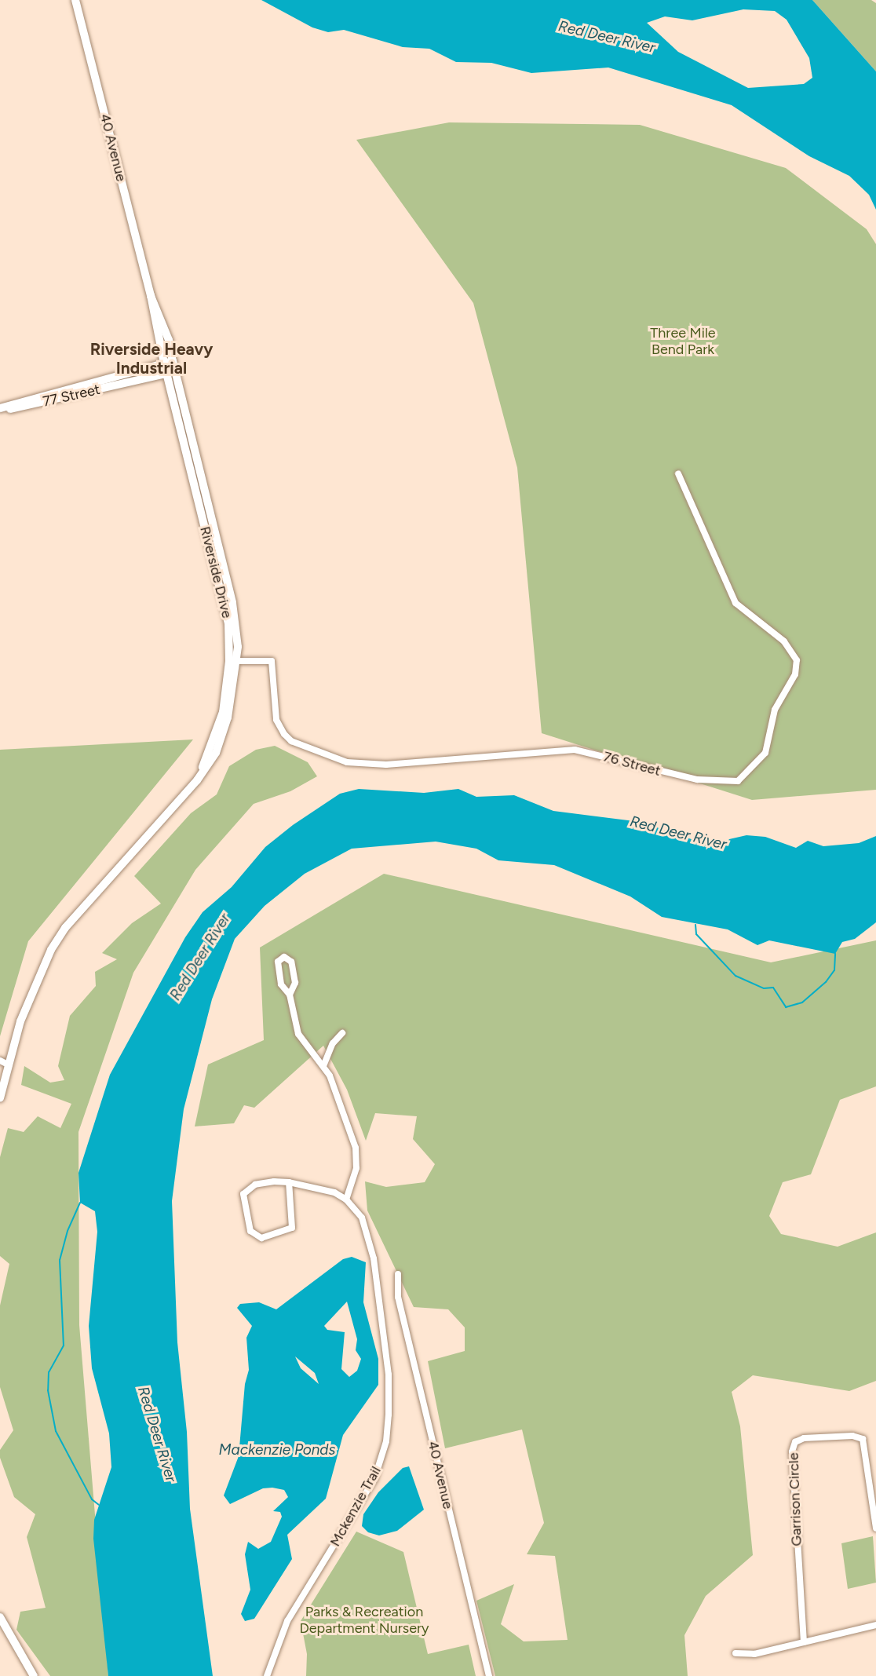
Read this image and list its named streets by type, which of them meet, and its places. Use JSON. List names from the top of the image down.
{
  "streets": {
    "main road": ["40 Avenue", "77 Street", "Riverside Drive"],
    "street": ["76 Street", "Garrison Circle", "Mckenzie Trail"]
  },
  "crossings": [
    ["40 Avenue", "77 Street"],
    ["40 Avenue", "Riverside Drive"],
    ["77 Street", "Riverside Drive"],
    ["Riverside Drive", "76 Street"]
  ],
  "districts": ["Riverside Heavy Industrial"],
  "water": ["Red Deer River", "Mackenzie Ponds"],
  "parks": ["Three Mile Bend Park", "Parks & Recreation Department Nursery"]
}
